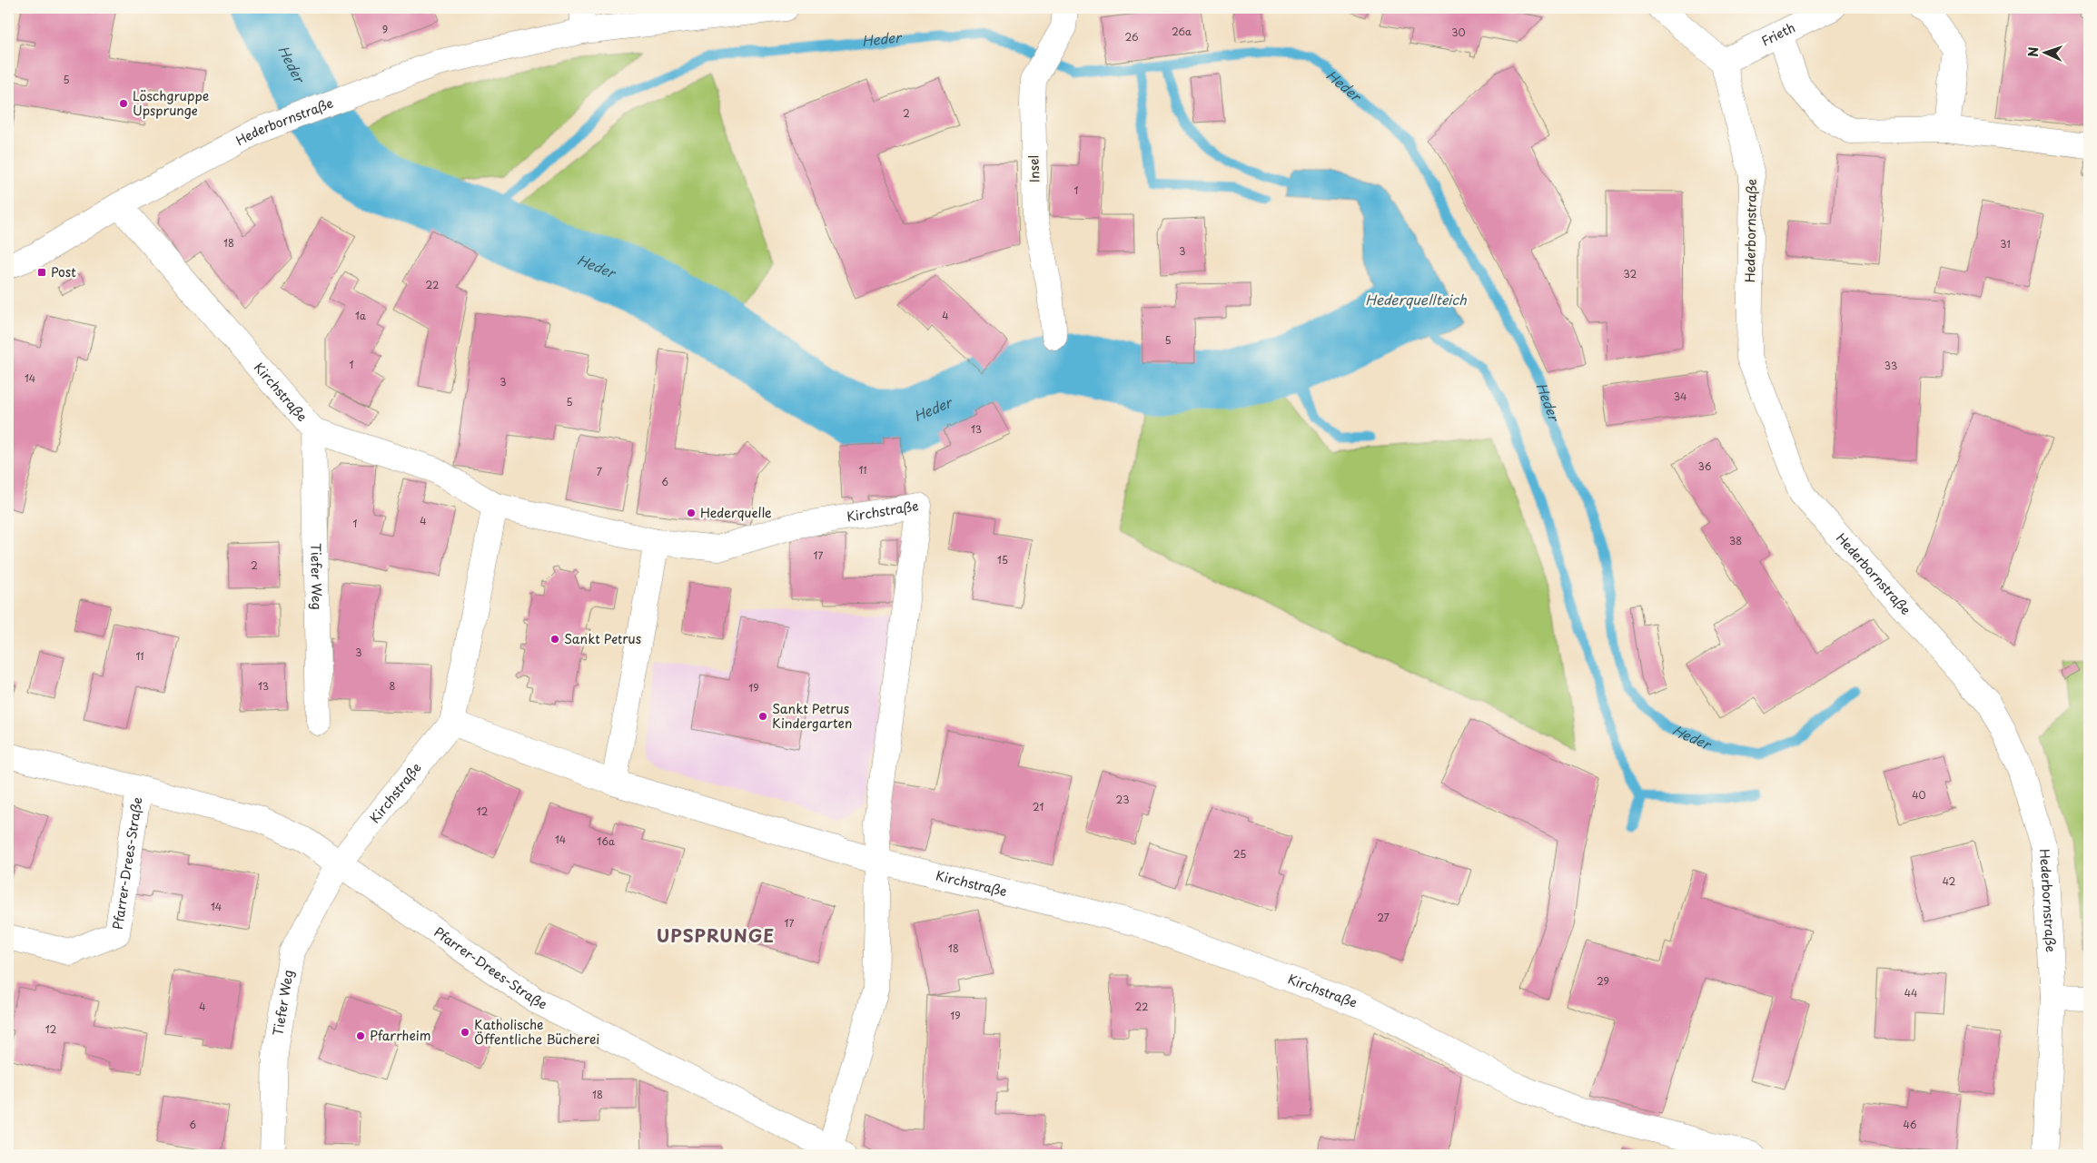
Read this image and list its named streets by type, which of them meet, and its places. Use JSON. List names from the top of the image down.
{
  "streets": {
    "street": [
      "Frieth",
      "Hederbornstraße",
      "Insel",
      "Kirchstraße",
      "Tiefer Weg",
      "Pfarrer-Drees-Straße"
    ]
  },
  "crossings": [
    ["Frieth", "Hederbornstraße"],
    ["Hederbornstraße", "Kirchstraße"],
    ["Kirchstraße", "Tiefer Weg"],
    ["Kirchstraße", "Pfarrer-Drees-Straße"],
    ["Tiefer Weg", "Pfarrer-Drees-Straße"]
  ],
  "districts": ["UPSPRUNGE"],
  "water": ["Heder", "Hederquellteich"],
  "places": {
    "other": [
      "Löschgruppe Upsprunge",
      "Hederquelle",
      "Sankt Petrus",
      "Sankt Petrus Kindergarten",
      "Katholische Öffentliche Bücherei",
      "Pfarrheim"
    ],
    "transit": ["Post"]
  },
  "house_numbers": [
    "9",
    "26a",
    "30",
    "26",
    "5",
    "2",
    "1",
    "18",
    "31",
    "3",
    "32",
    "22",
    "1a",
    "4",
    "5",
    "1",
    "33",
    "14",
    "3",
    "34",
    "5",
    "13",
    "36",
    "11",
    "7",
    "6",
    "4",
    "1",
    "38",
    "17",
    "15",
    "2",
    "3",
    "11",
    "13",
    "8",
    "19",
    "40",
    "23",
    "21",
    "12",
    "14",
    "16a",
    "25",
    "42",
    "14",
    "27",
    "17",
    "18",
    "29",
    "44",
    "4",
    "22",
    "19",
    "12",
    "18",
    "6",
    "46"
  ],
  "north": "left"
}
